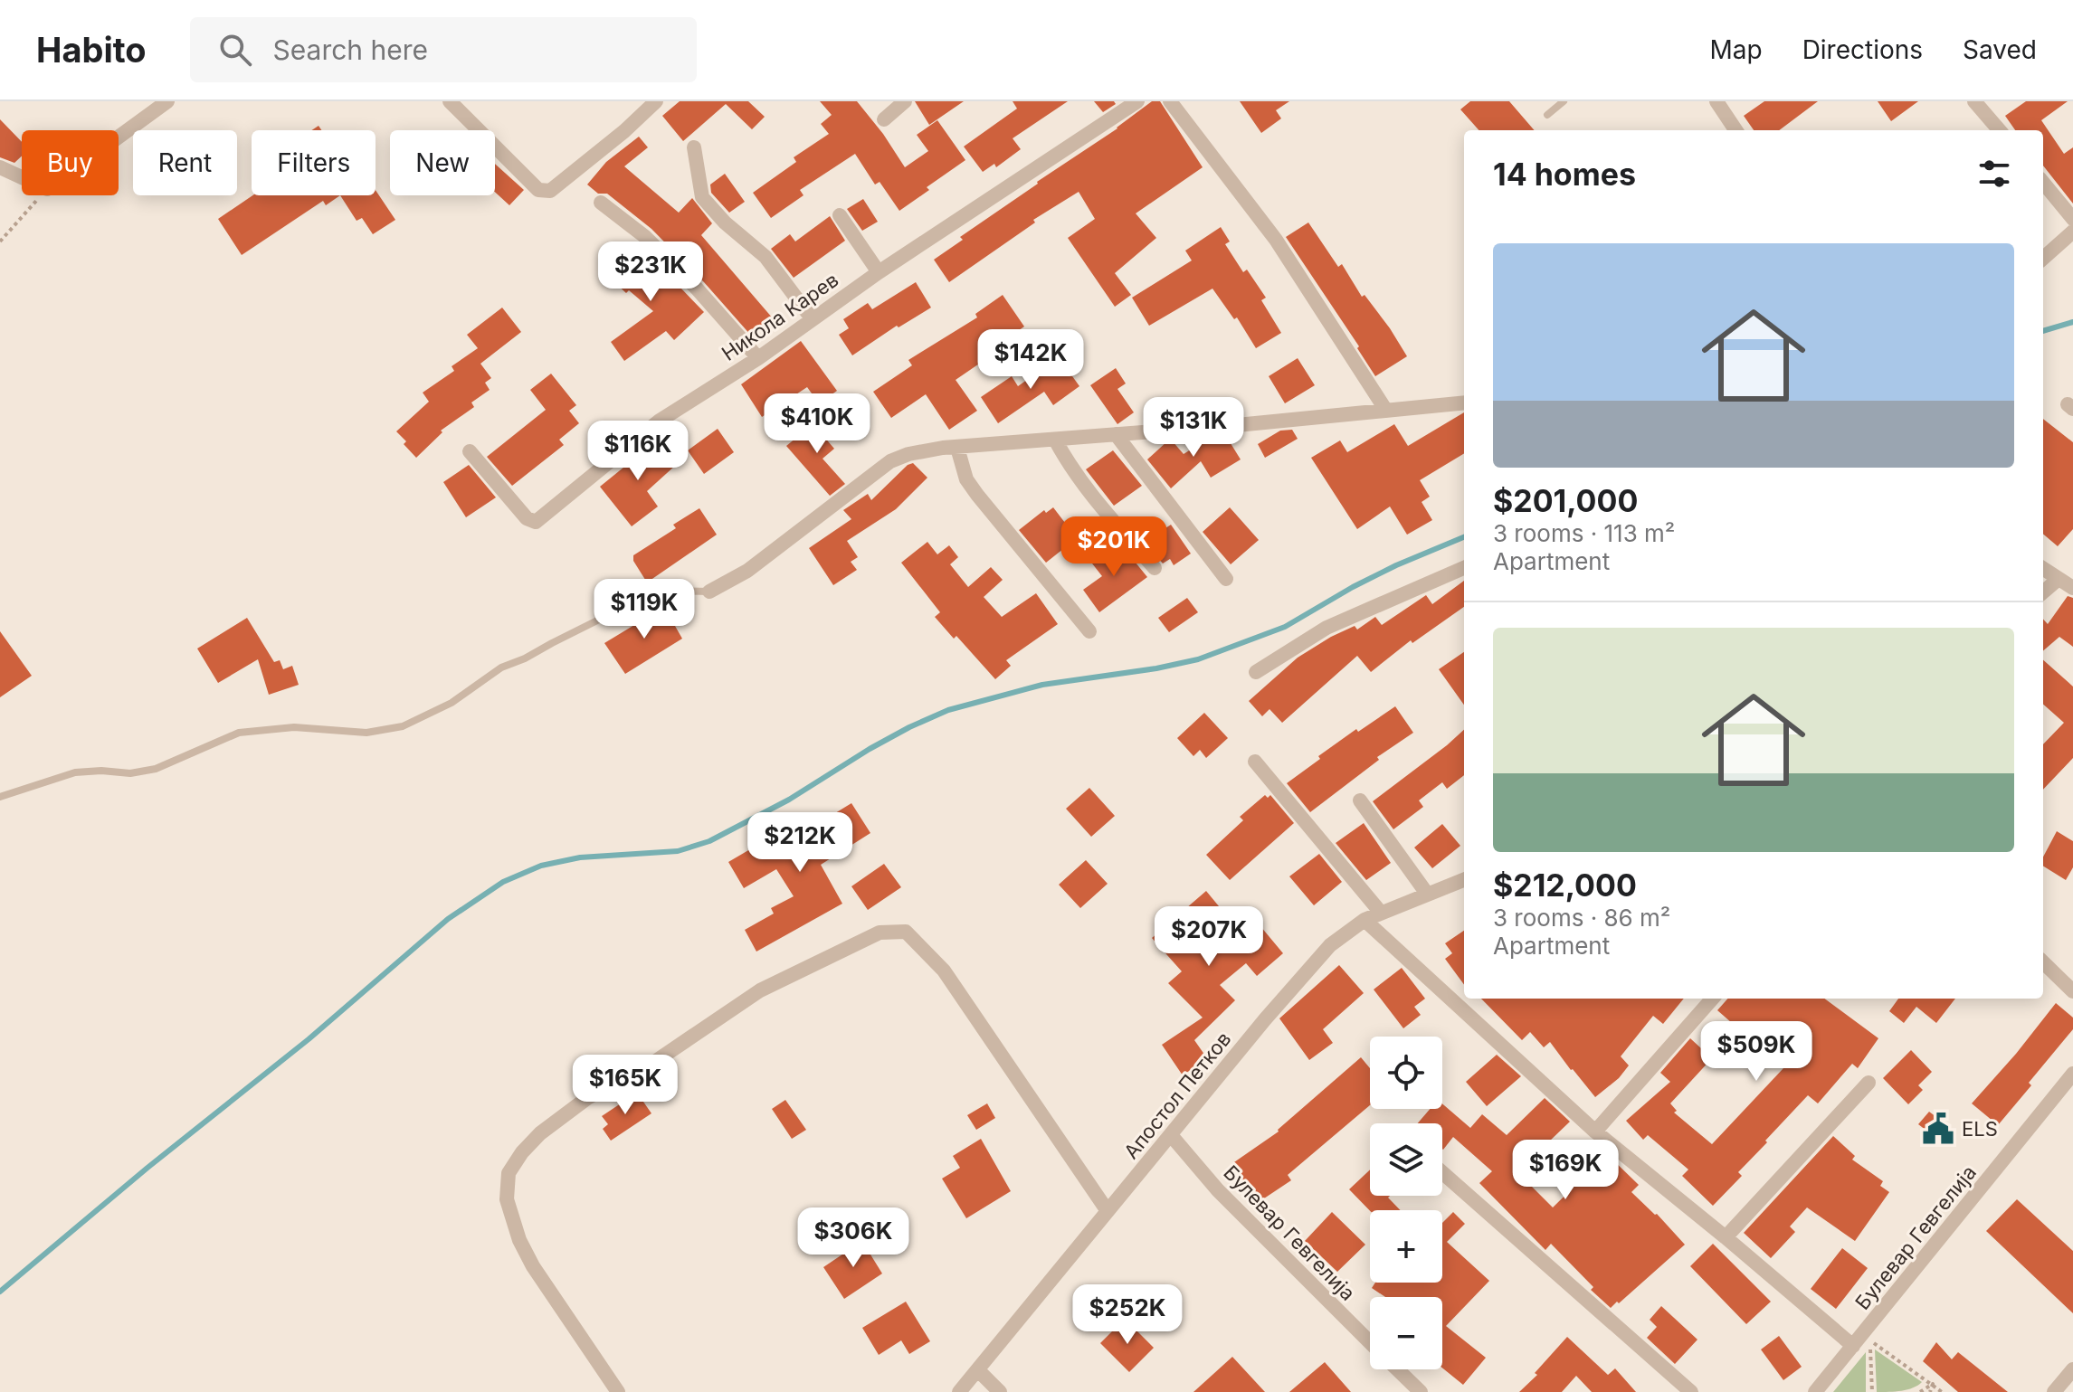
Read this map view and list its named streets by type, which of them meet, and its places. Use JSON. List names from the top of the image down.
{
  "streets": {
    "street": ["Никола Карев", "Апостол Петков", "Булевар Гевгелија"]
  },
  "crossings": [
    ["Апостол Петков", "Булевар Гевгелија"]
  ],
  "places": {
    "public building": ["ELS"]
  },
  "page": {
    "header": "Habito",
    "search": "Search here",
    "nav": ["Map", "Directions", "Saved"],
    "chip": [
      "Buy",
      "Rent",
      "Filters",
      "New"
    ],
    "heading": "14 homes",
    "list": [
      {
        "name": "$201,000",
        "note": "3 rooms · 113 m² · Apartment"
      },
      {
        "name": "$212,000",
        "note": "3 rooms · 86 m² · Apartment"
      }
    ],
    "price": [
      "$231K",
      "$142K",
      "$410K",
      "$131K",
      "$116K",
      "$201K",
      "$119K",
      "$212K",
      "$207K",
      "$509K",
      "$165K",
      "$169K",
      "$306K",
      "$252K"
    ],
    "map_buttons": ["+", "−"]
  }
}
